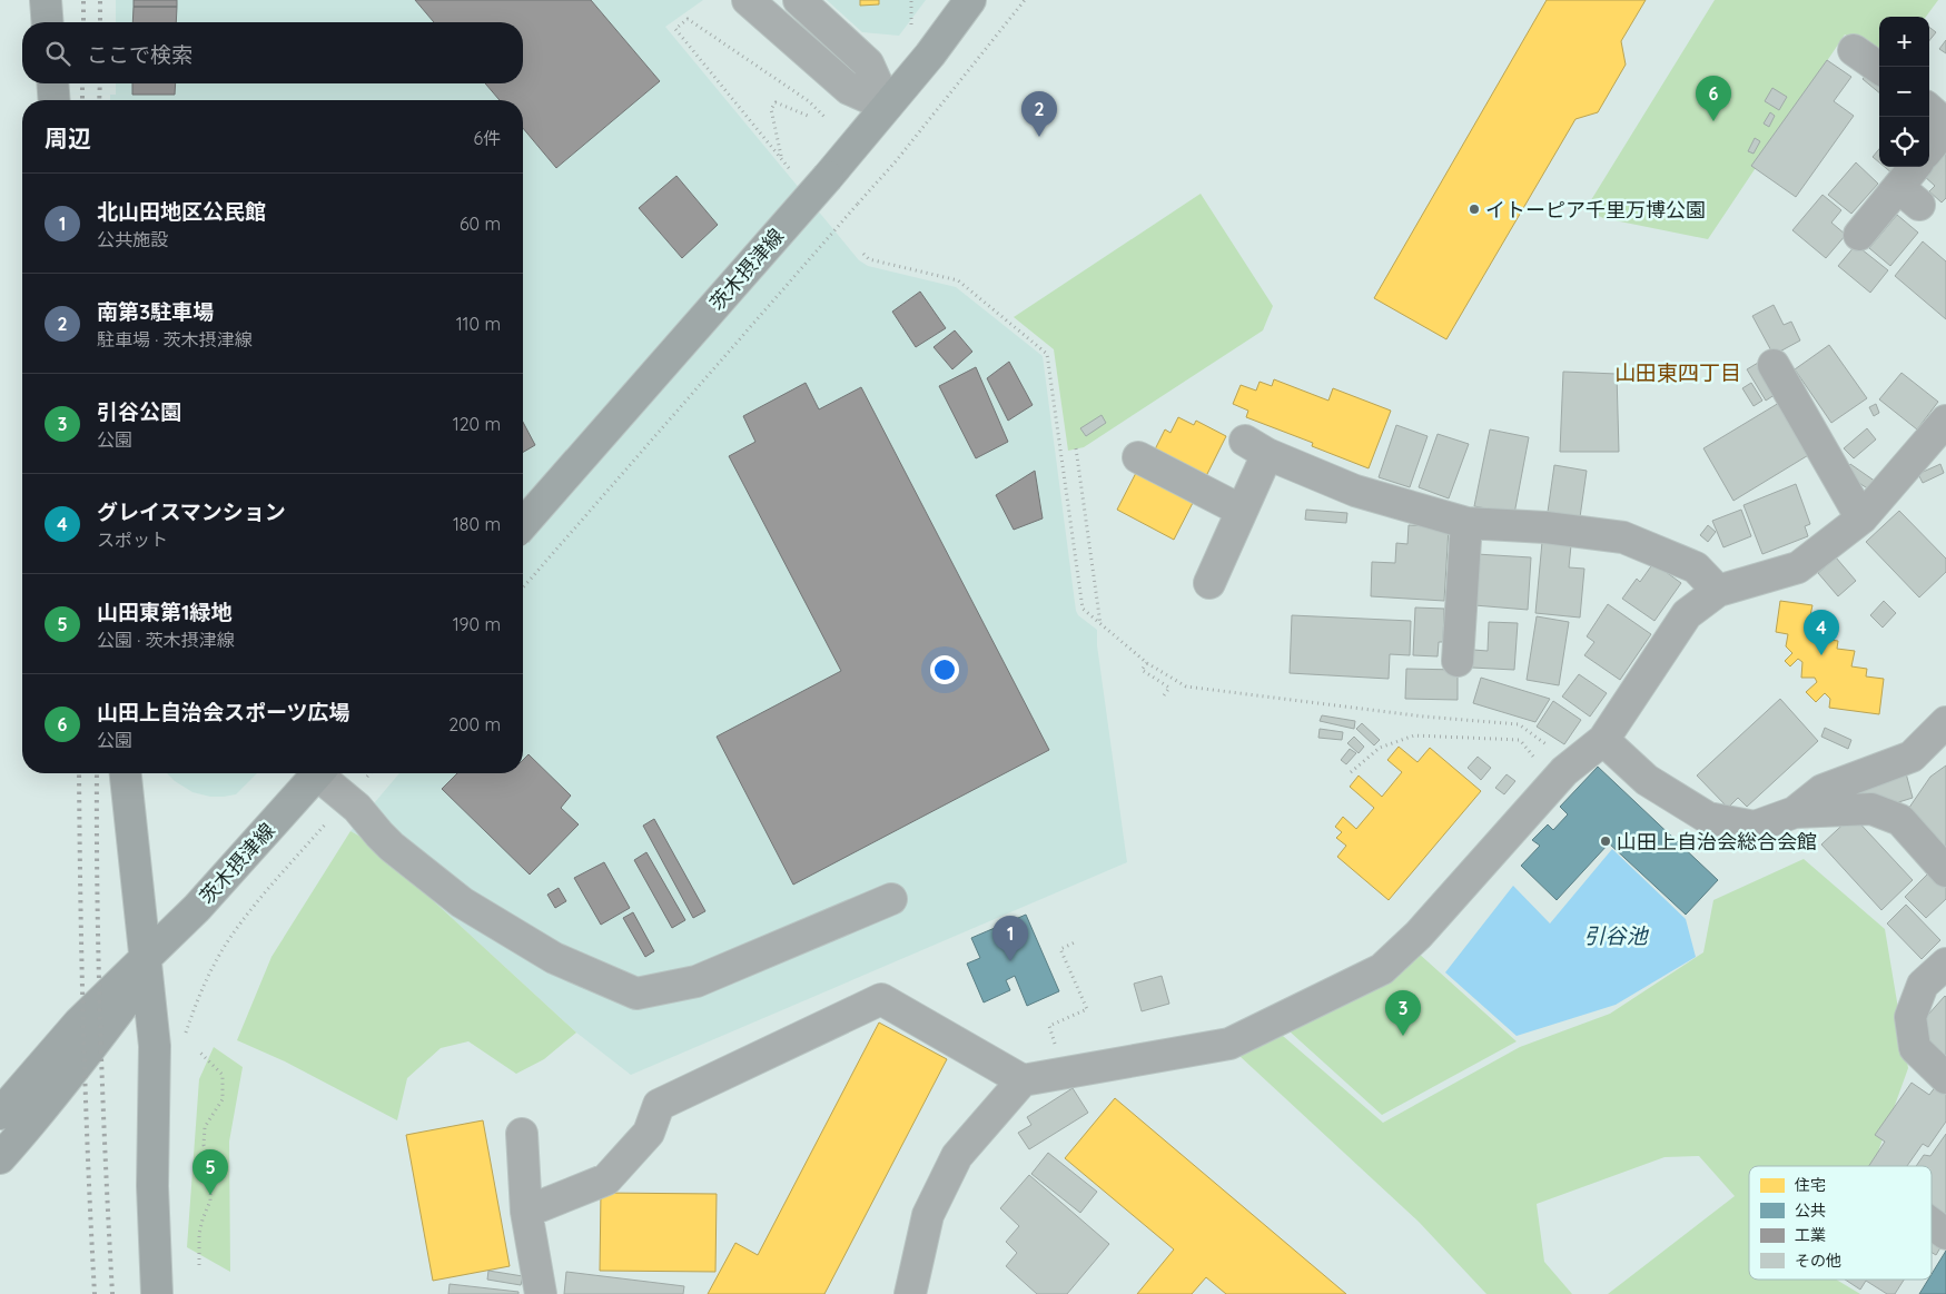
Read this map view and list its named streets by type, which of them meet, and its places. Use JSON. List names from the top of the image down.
{
  "streets": {
    "main road": ["茨木摂津線"]
  },
  "districts": ["山田東四丁目"],
  "water": ["引谷池"],
  "places": ["イトーピア千里万博公園", "山田上自治会総合会館"],
  "legend": [
    "住宅",
    "公共",
    "工業",
    "その他"
  ],
  "page": {
    "map_buttons": ["+", "−"],
    "search": "ここで検索",
    "pins": [
      "6",
      "2",
      "4",
      "1",
      "3",
      "5"
    ],
    "heading": ["周辺", "6件"],
    "list": [
      {
        "mark": "1",
        "name": "北山田地区公民館",
        "note": "公共施設",
        "value": "60 m"
      },
      {
        "mark": "2",
        "name": "南第3駐車場",
        "note": "駐車場 · 茨木摂津線",
        "value": "110 m"
      },
      {
        "mark": "3",
        "name": "引谷公園",
        "note": "公園",
        "value": "120 m"
      },
      {
        "mark": "4",
        "name": "グレイスマンション",
        "note": "スポット",
        "value": "180 m"
      },
      {
        "mark": "5",
        "name": "山田東第1緑地",
        "note": "公園 · 茨木摂津線",
        "value": "190 m"
      },
      {
        "mark": "6",
        "name": "山田上自治会スポーツ広場",
        "note": "公園",
        "value": "200 m"
      }
    ]
  }
}
